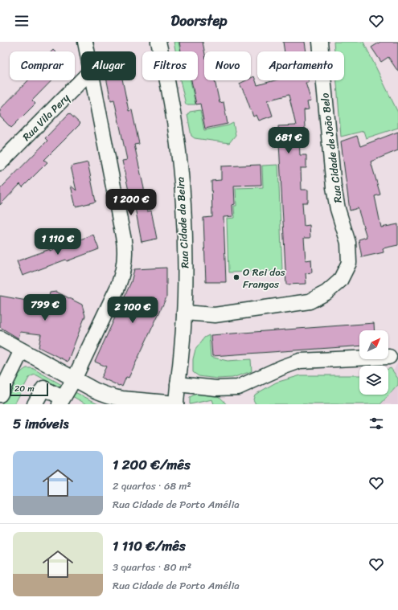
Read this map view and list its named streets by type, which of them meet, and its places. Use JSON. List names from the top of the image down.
{
  "streets": {
    "street": ["Rua Vila Pery", "Rua Cidade de João Belo", "Rua Cidade da Beira"]
  },
  "crossings": [
    ["Rua Cidade de João Belo", "Rua Cidade da Beira"]
  ],
  "places": ["O Rei dos Frangos"],
  "scale_bar": "20 m",
  "north": "top right",
  "page": {
    "header": "Doorstep",
    "chip": [
      "Comprar",
      "Alugar",
      "Filtros",
      "Novo",
      "Apartamento"
    ],
    "price": [
      "681 €",
      "1 200 €",
      "1 110 €",
      "799 €",
      "2 100 €"
    ],
    "scale": "20 m",
    "heading": "5 imóveis",
    "list": [
      {
        "name": "1 200 €/mês",
        "note": "2 quartos · 68 m² · Rua Cidade de Porto Amélia"
      },
      {
        "name": "1 110 €/mês",
        "note": "3 quartos · 80 m² · Rua Cidade de Porto Amélia"
      }
    ]
  }
}
